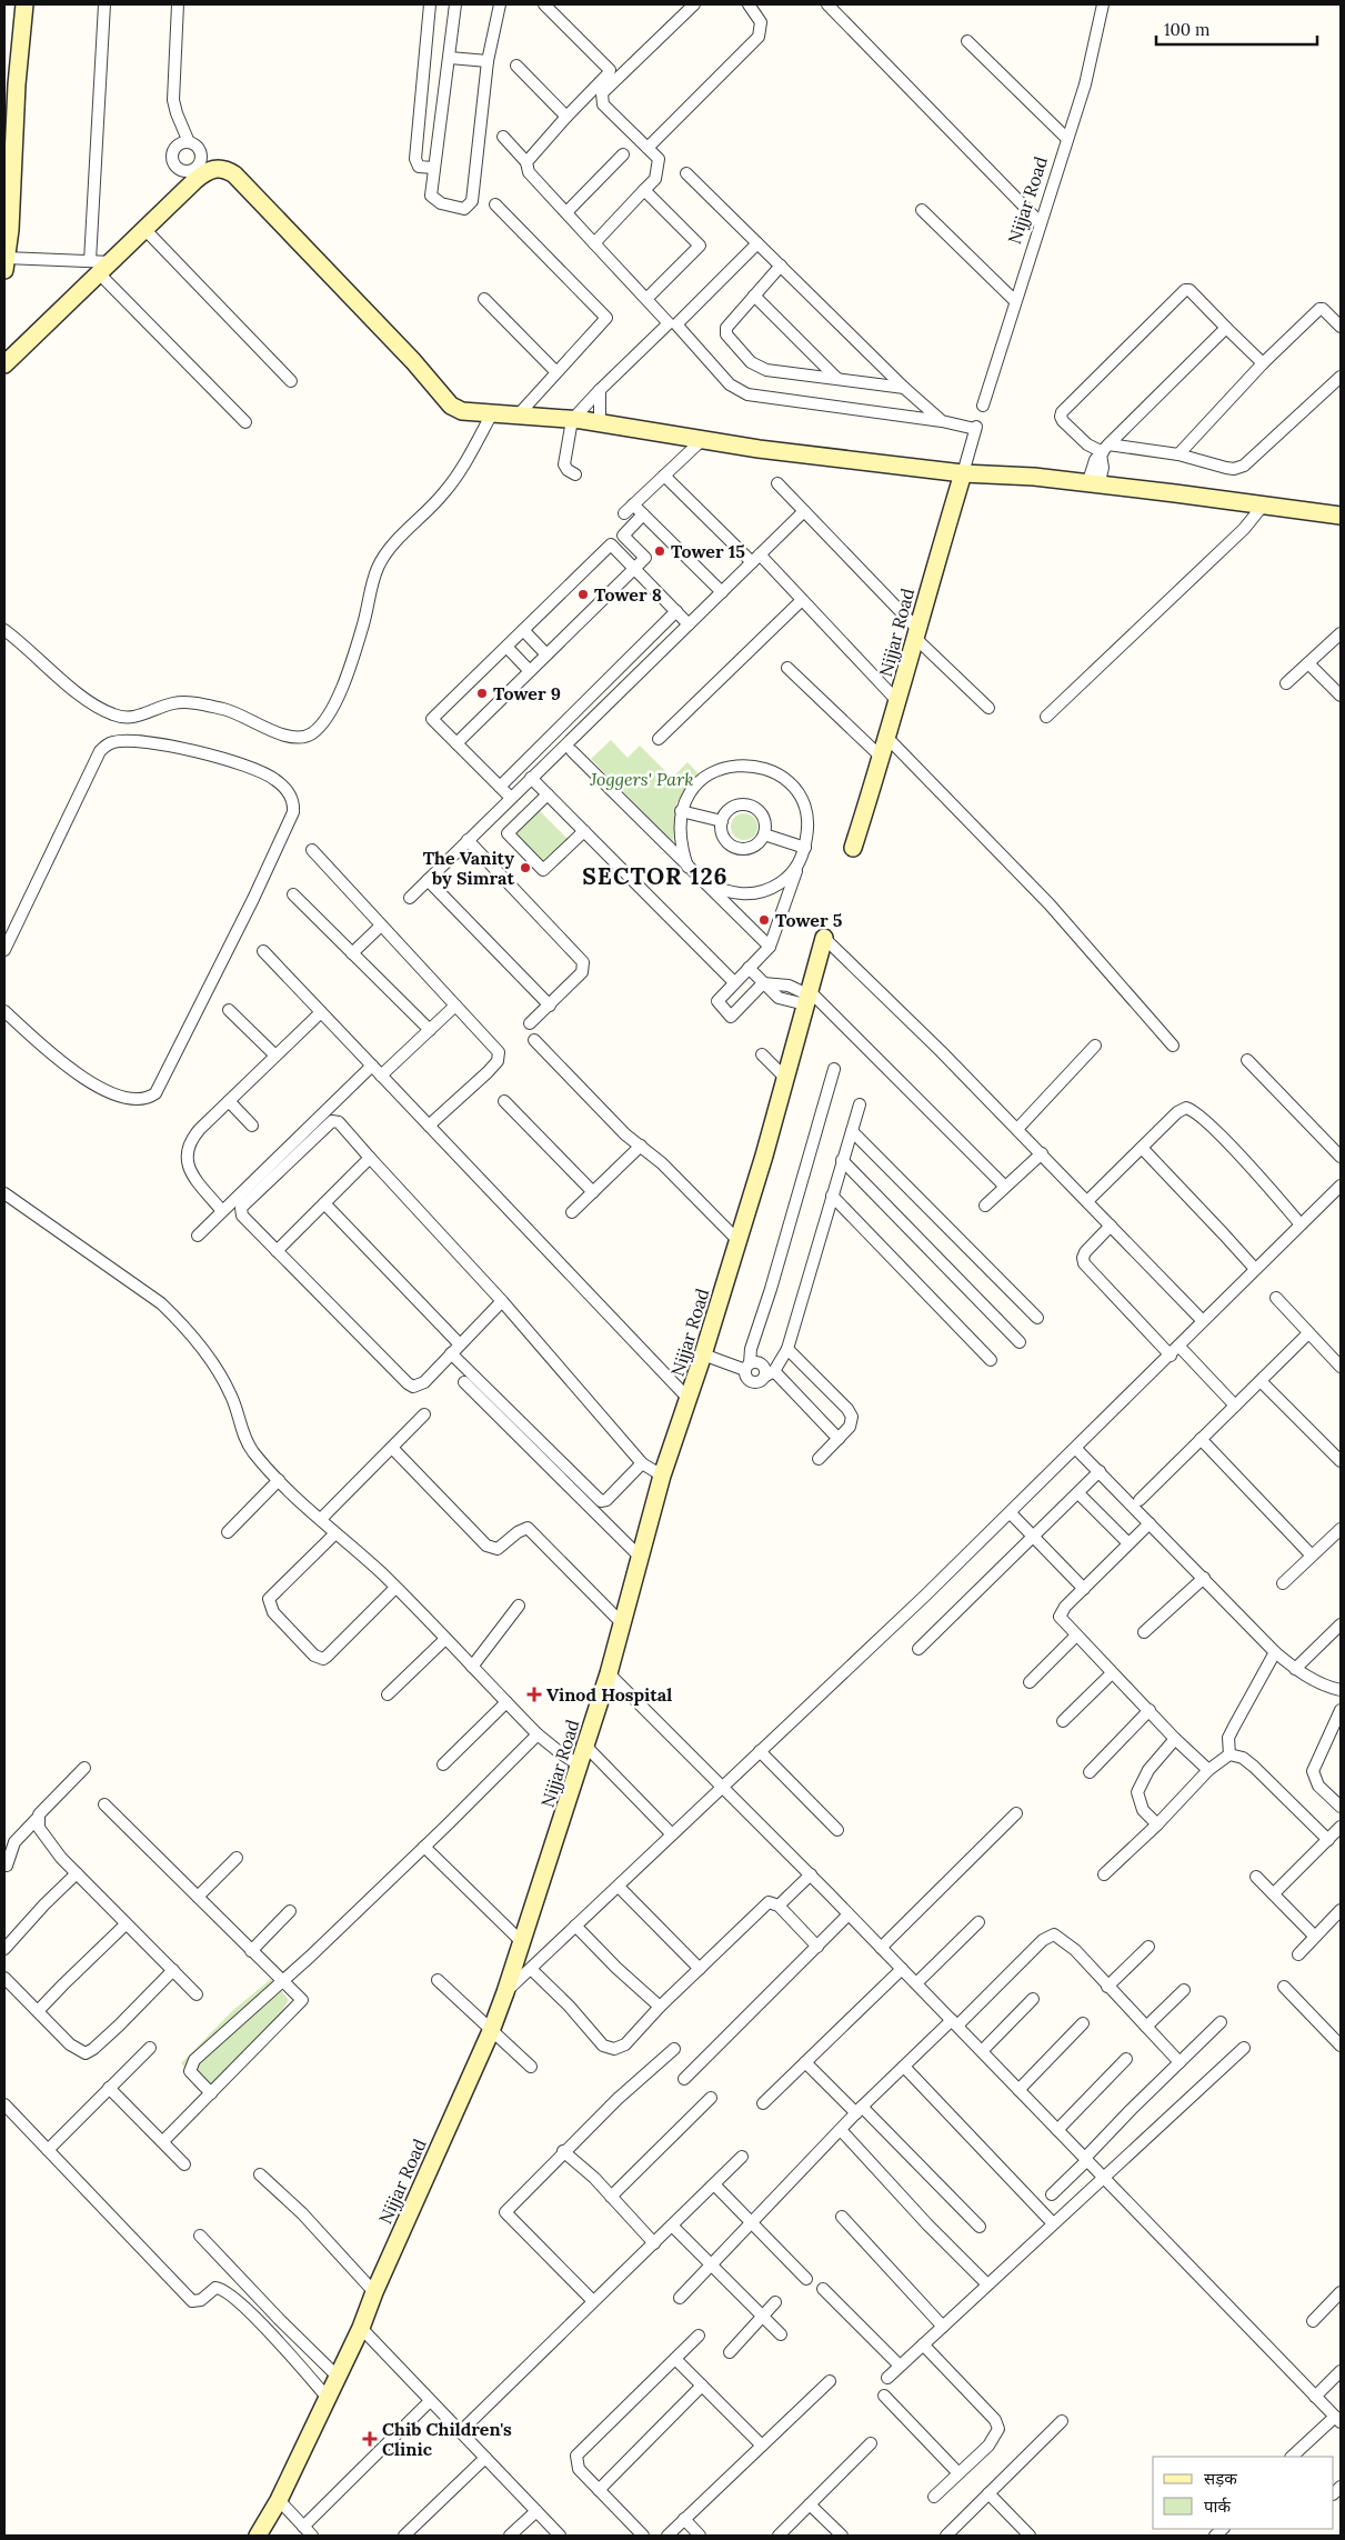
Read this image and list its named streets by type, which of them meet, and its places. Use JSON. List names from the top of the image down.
{
  "streets": {
    "street": ["Nijjar Road"]
  },
  "districts": ["SECTOR 126"],
  "parks": ["Joggers' Park"],
  "places": {
    "other": [
      "Tower 15",
      "Tower 8",
      "Tower 9",
      "The Vanity by Simrat",
      "Tower 5"
    ],
    "health": ["Vinod Hospital", "Chib Children's Clinic"]
  },
  "legend": ["सड़क", "पार्क"],
  "scale_bar": "100 m"
}
